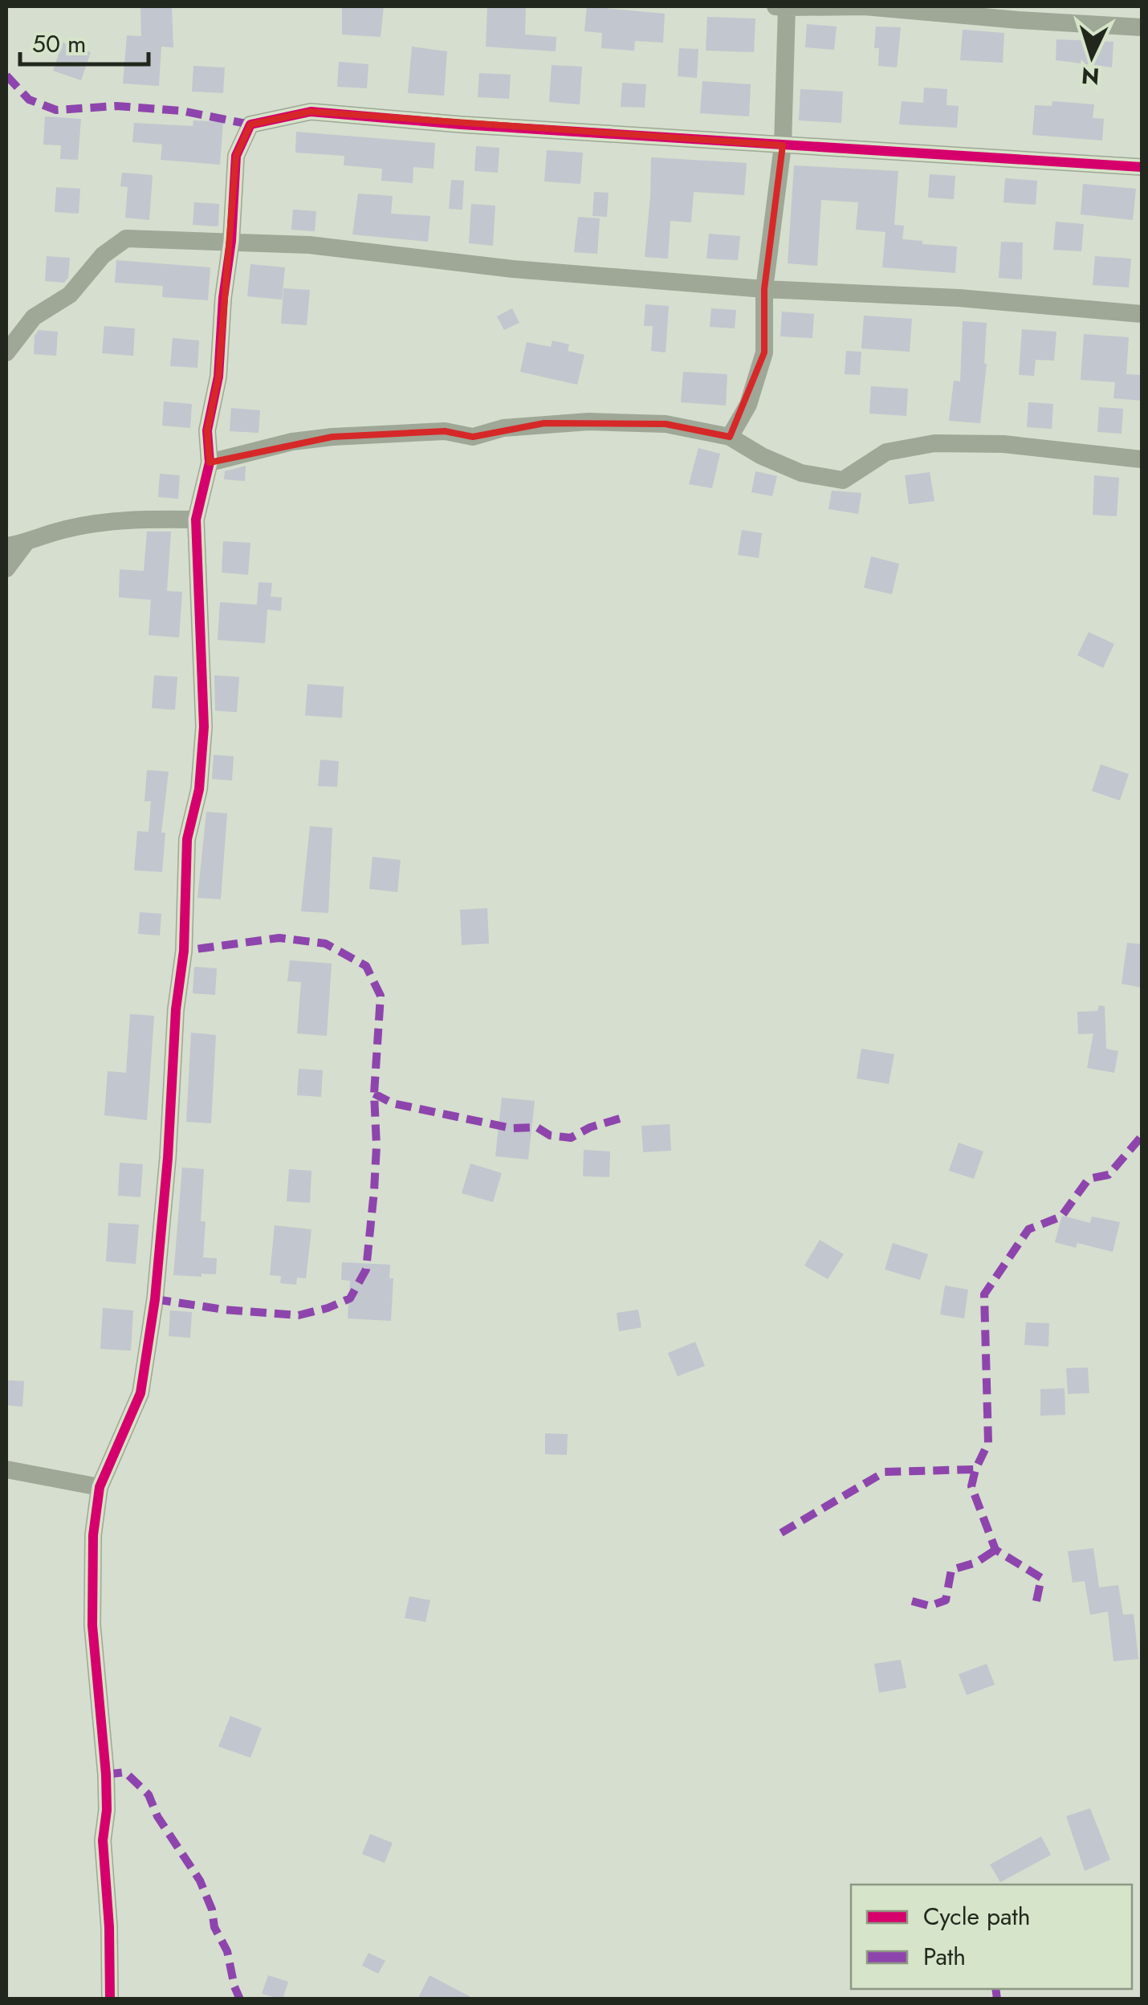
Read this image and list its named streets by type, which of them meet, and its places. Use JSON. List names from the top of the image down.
{
  "legend": ["Cycle path", "Path"],
  "scale_bar": "50 m",
  "north": "bottom"
}
